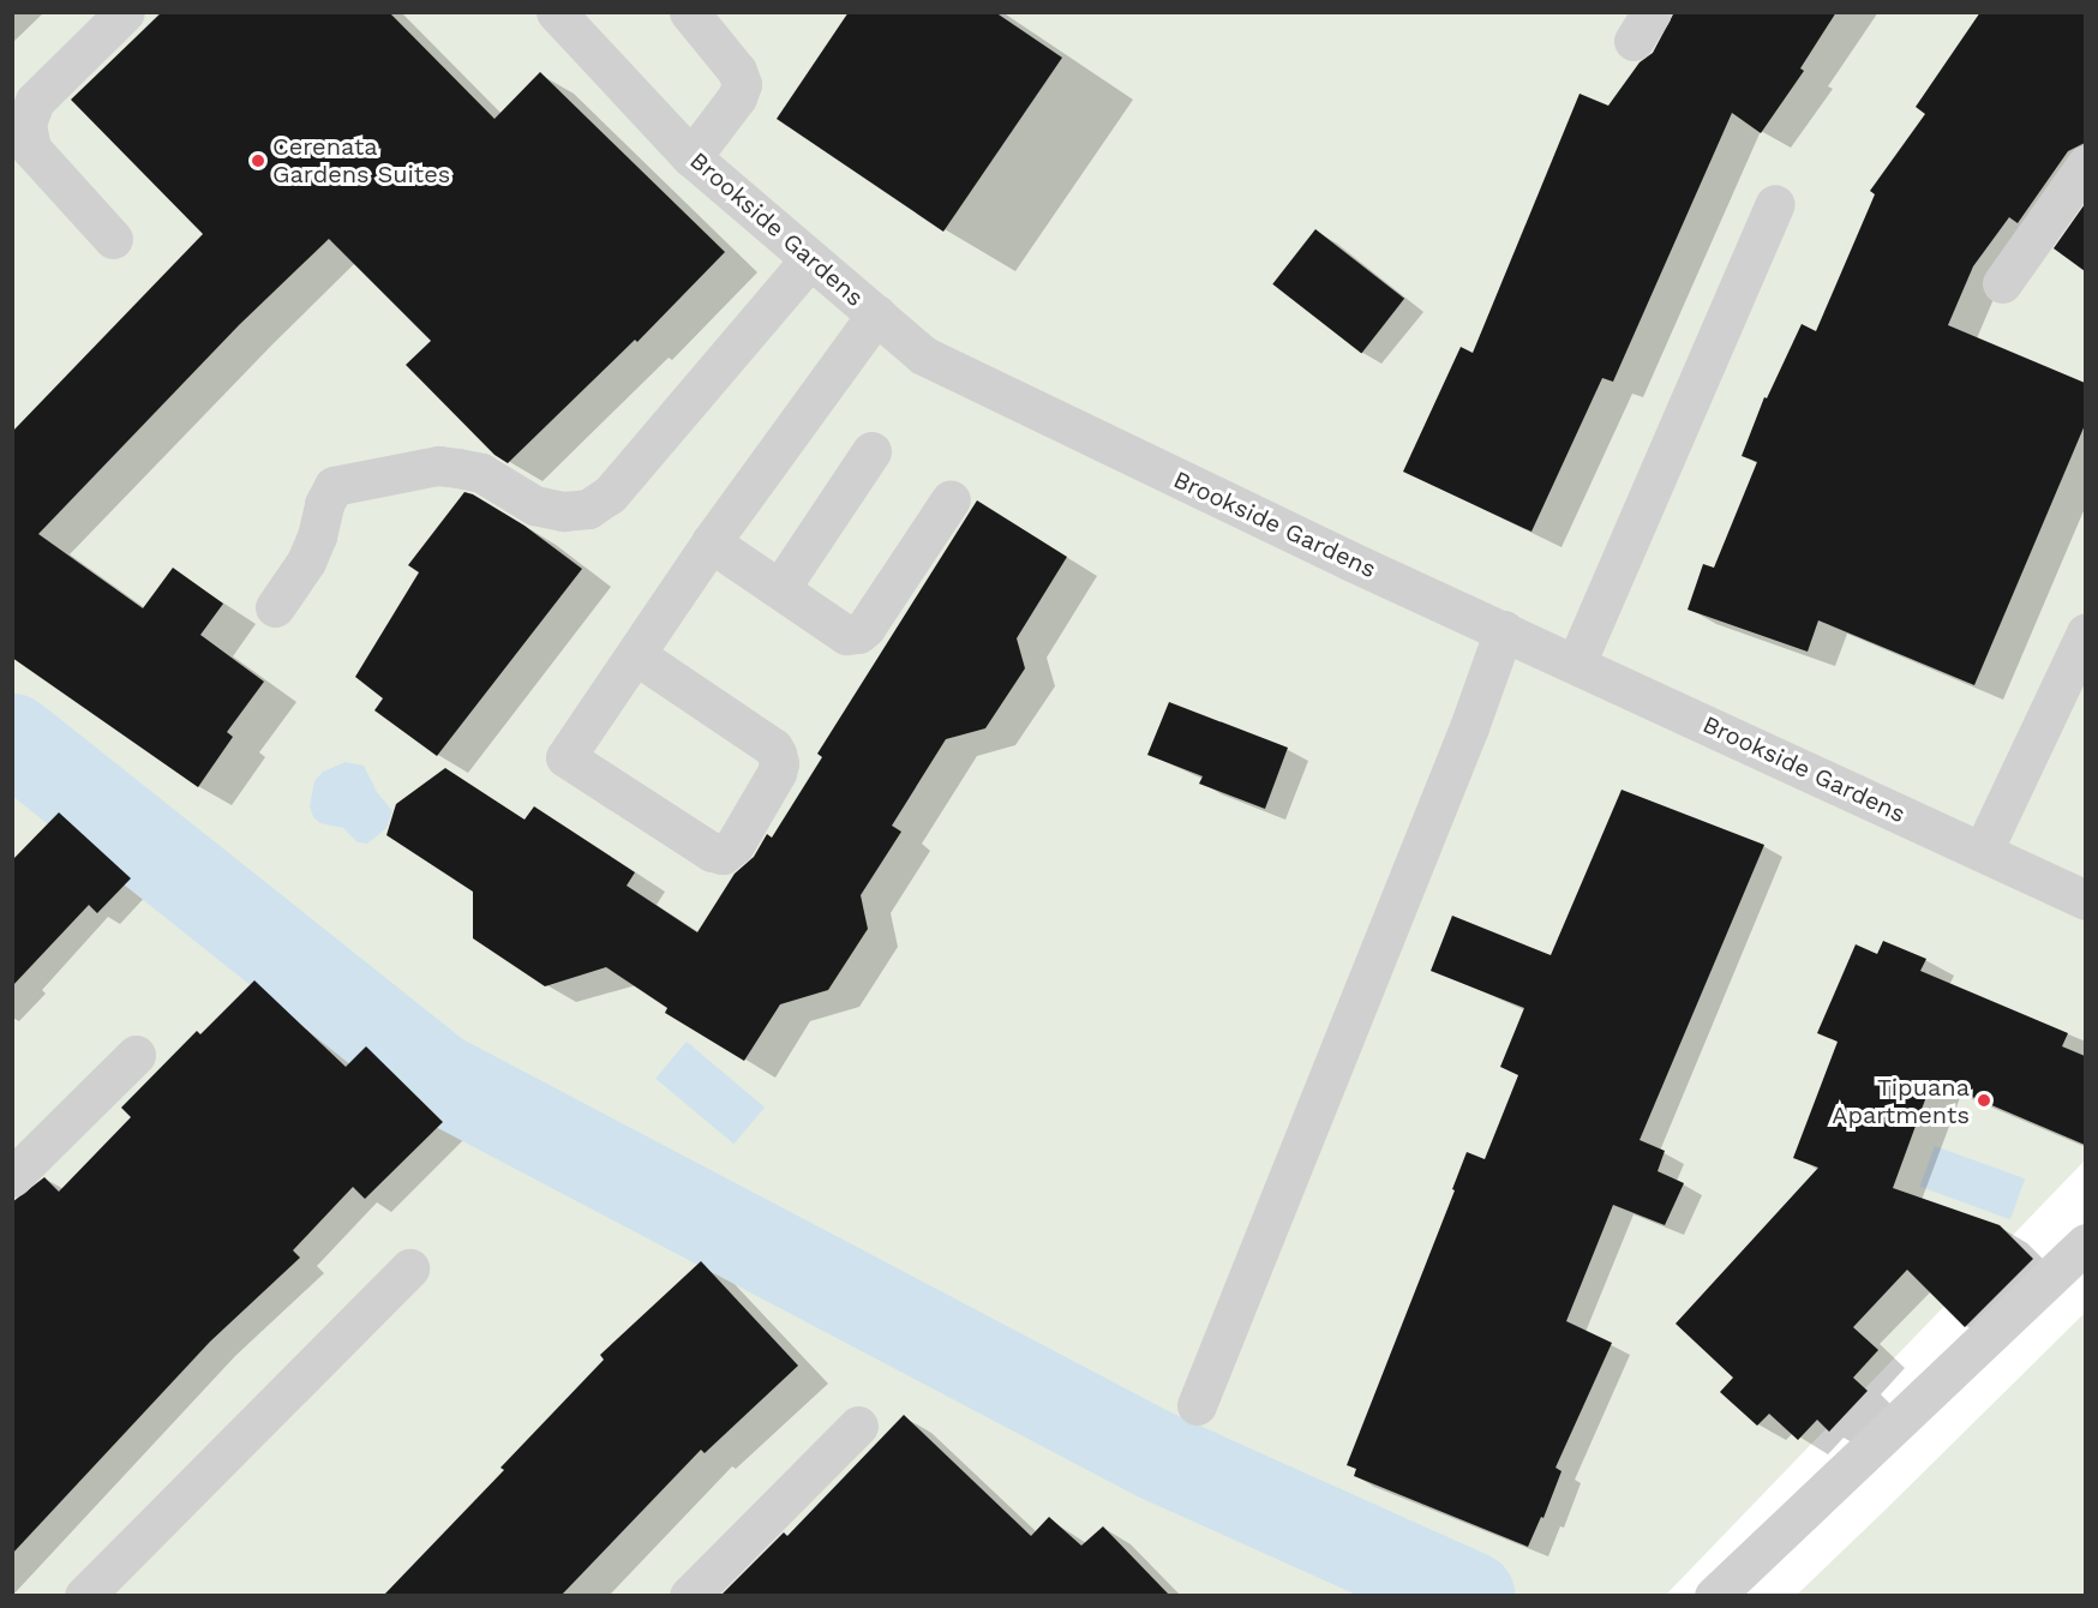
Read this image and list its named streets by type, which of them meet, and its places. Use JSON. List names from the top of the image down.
{
  "streets": {
    "street": ["Brookside Gardens"]
  },
  "places": ["Cerenata Gardens Suites", "Tipuana Apartments"]
}
